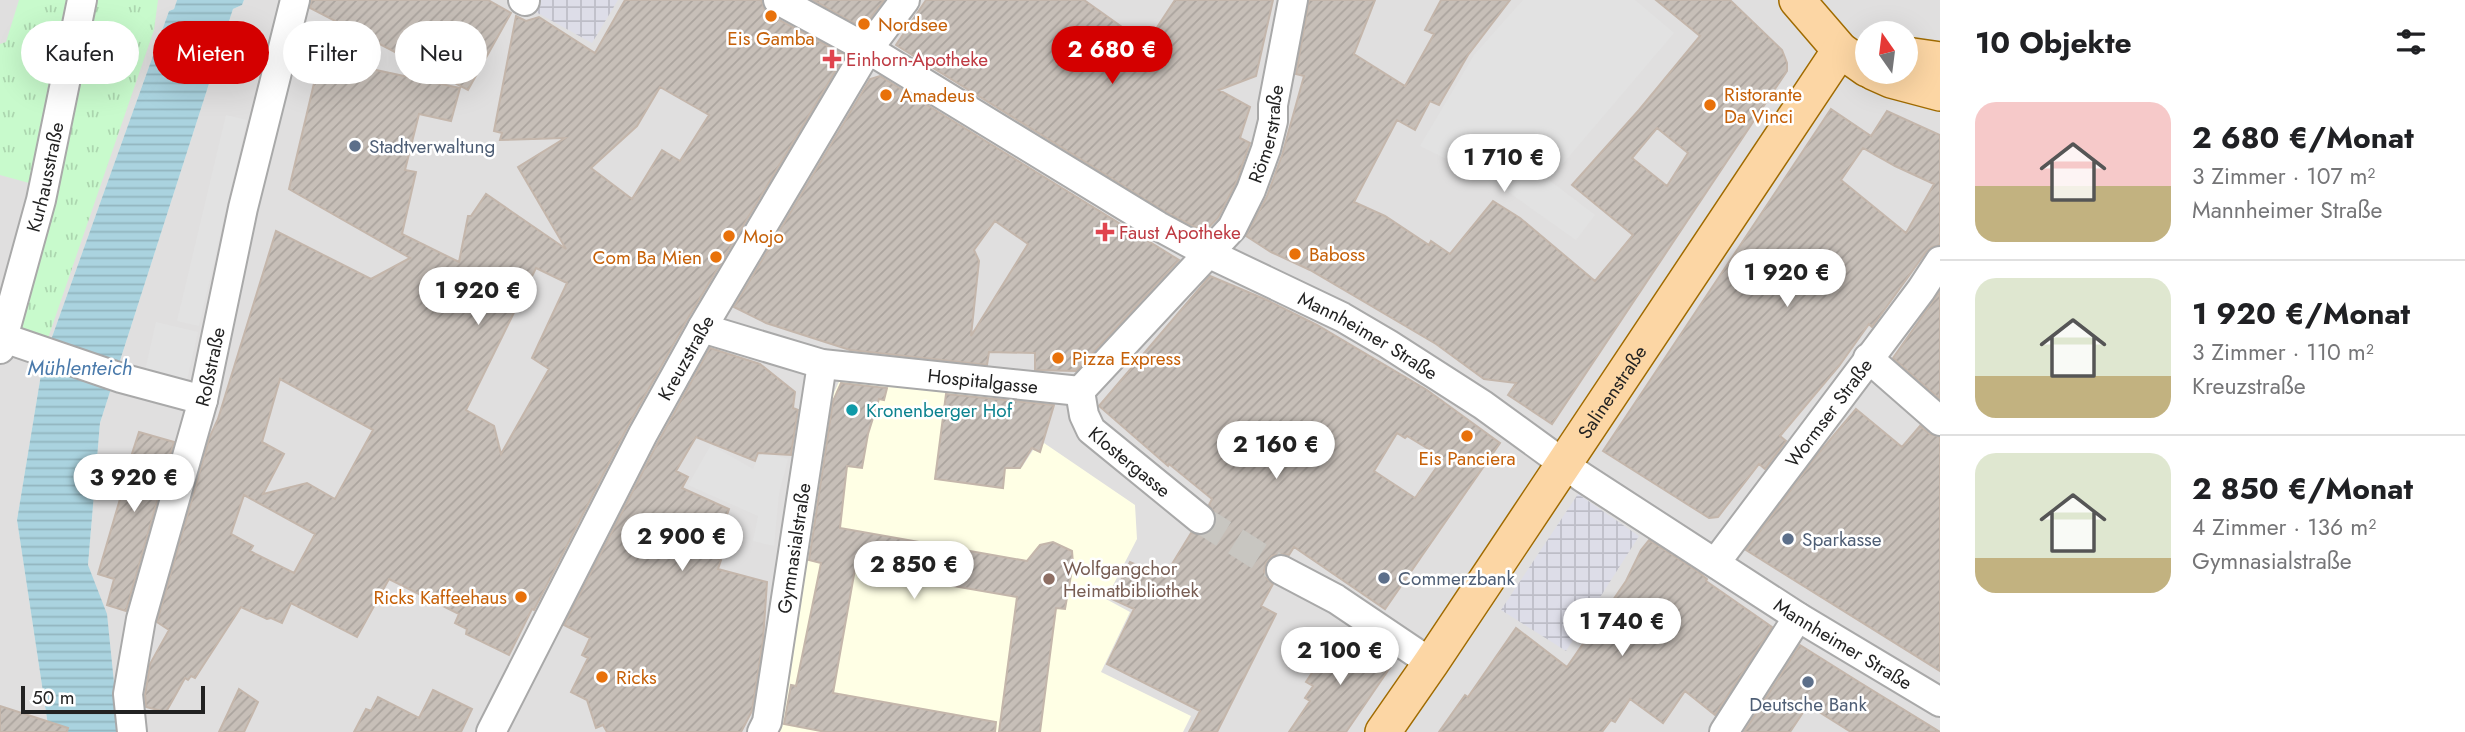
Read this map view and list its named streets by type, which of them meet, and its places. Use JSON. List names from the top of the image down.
{
  "streets": {
    "main road": ["Salinenstraße"],
    "street": [
      "Römerstraße",
      "Kurhausstraße",
      "Mannheimer Straße",
      "Kreuzstraße",
      "Roßstraße",
      "Hospitalgasse",
      "Wormser Straße",
      "Klostergasse",
      "Gymnasialstraße"
    ]
  },
  "crossings": [
    ["Römerstraße", "Mannheimer Straße"],
    ["Mannheimer Straße", "Kreuzstraße"],
    ["Mannheimer Straße", "Salinenstraße"],
    ["Mannheimer Straße", "Wormser Straße"],
    ["Kreuzstraße", "Hospitalgasse"],
    ["Hospitalgasse", "Klostergasse"],
    ["Hospitalgasse", "Gymnasialstraße"]
  ],
  "water": ["Mühlenteich"],
  "places": {
    "other": [
      "Eis Gamba",
      "Nordsee",
      "Amadeus",
      "Ristorante Da Vinci",
      "Stadtverwaltung",
      "Mojo",
      "Baboss",
      "Com Ba Mien",
      "Pizza Express",
      "Kronenberger Hof",
      "Eis Panciera",
      "Sparkasse",
      "Commerzbank",
      "Wolfgangchor Heimatbibliothek",
      "Ricks Kaffeehaus",
      "Ricks",
      "Deutsche Bank"
    ],
    "health": ["Einhorn-Apotheke", "Faust Apotheke"]
  },
  "scale_bar": "50 m",
  "north": "top",
  "page": {
    "heading": "10 Objekte",
    "chip": [
      "Kaufen",
      "Mieten",
      "Filter",
      "Neu"
    ],
    "price": [
      "2 680 €",
      "1 710 €",
      "1 920 €",
      "1 920 €",
      "2 160 €",
      "3 920 €",
      "2 900 €",
      "2 850 €",
      "1 740 €",
      "2 100 €"
    ],
    "list": [
      {
        "name": "2 680 €/Monat",
        "note": "3 Zimmer · 107 m² · Mannheimer Straße"
      },
      {
        "name": "1 920 €/Monat",
        "note": "3 Zimmer · 110 m² · Kreuzstraße"
      },
      {
        "name": "2 850 €/Monat",
        "note": "4 Zimmer · 136 m² · Gymnasialstraße"
      }
    ],
    "scale": "50 m"
  }
}
